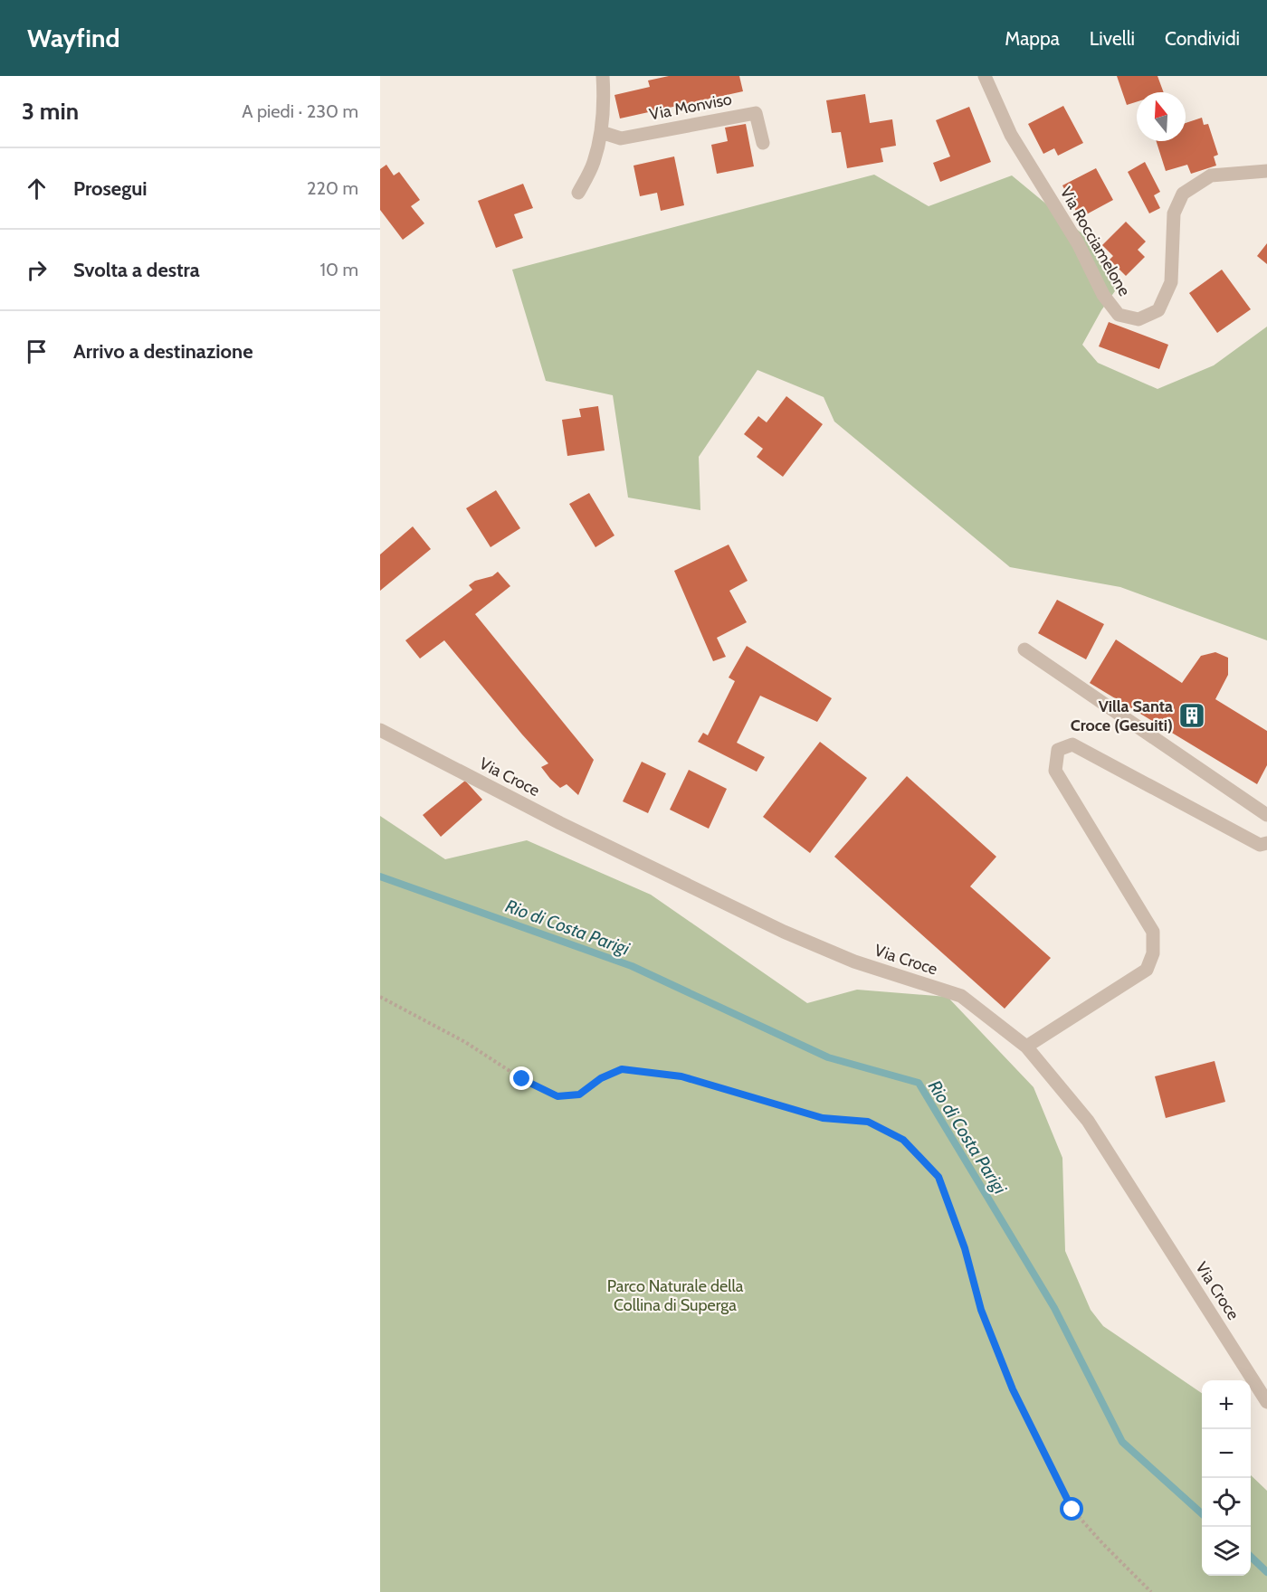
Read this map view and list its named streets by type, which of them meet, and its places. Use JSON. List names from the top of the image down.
{
  "streets": {
    "street": ["Via Monviso", "Via Rocciamelone", "Via Croce"]
  },
  "water": ["Rio di Costa Parigi"],
  "parks": ["Parco Naturale della Collina di Superga"],
  "places": {
    "building": ["Villa Santa Croce (Gesuiti)"]
  },
  "north": "top",
  "page": {
    "header": "Wayfind",
    "nav": ["Mappa", "Livelli", "Condividi"],
    "heading": ["3 min", "A piedi · 230 m"],
    "list": [
      ["Prosegui", "220 m"],
      ["Svolta a destra", "10 m"],
      "Arrivo a destinazione"
    ],
    "map_buttons": ["+", "−"]
  }
}
